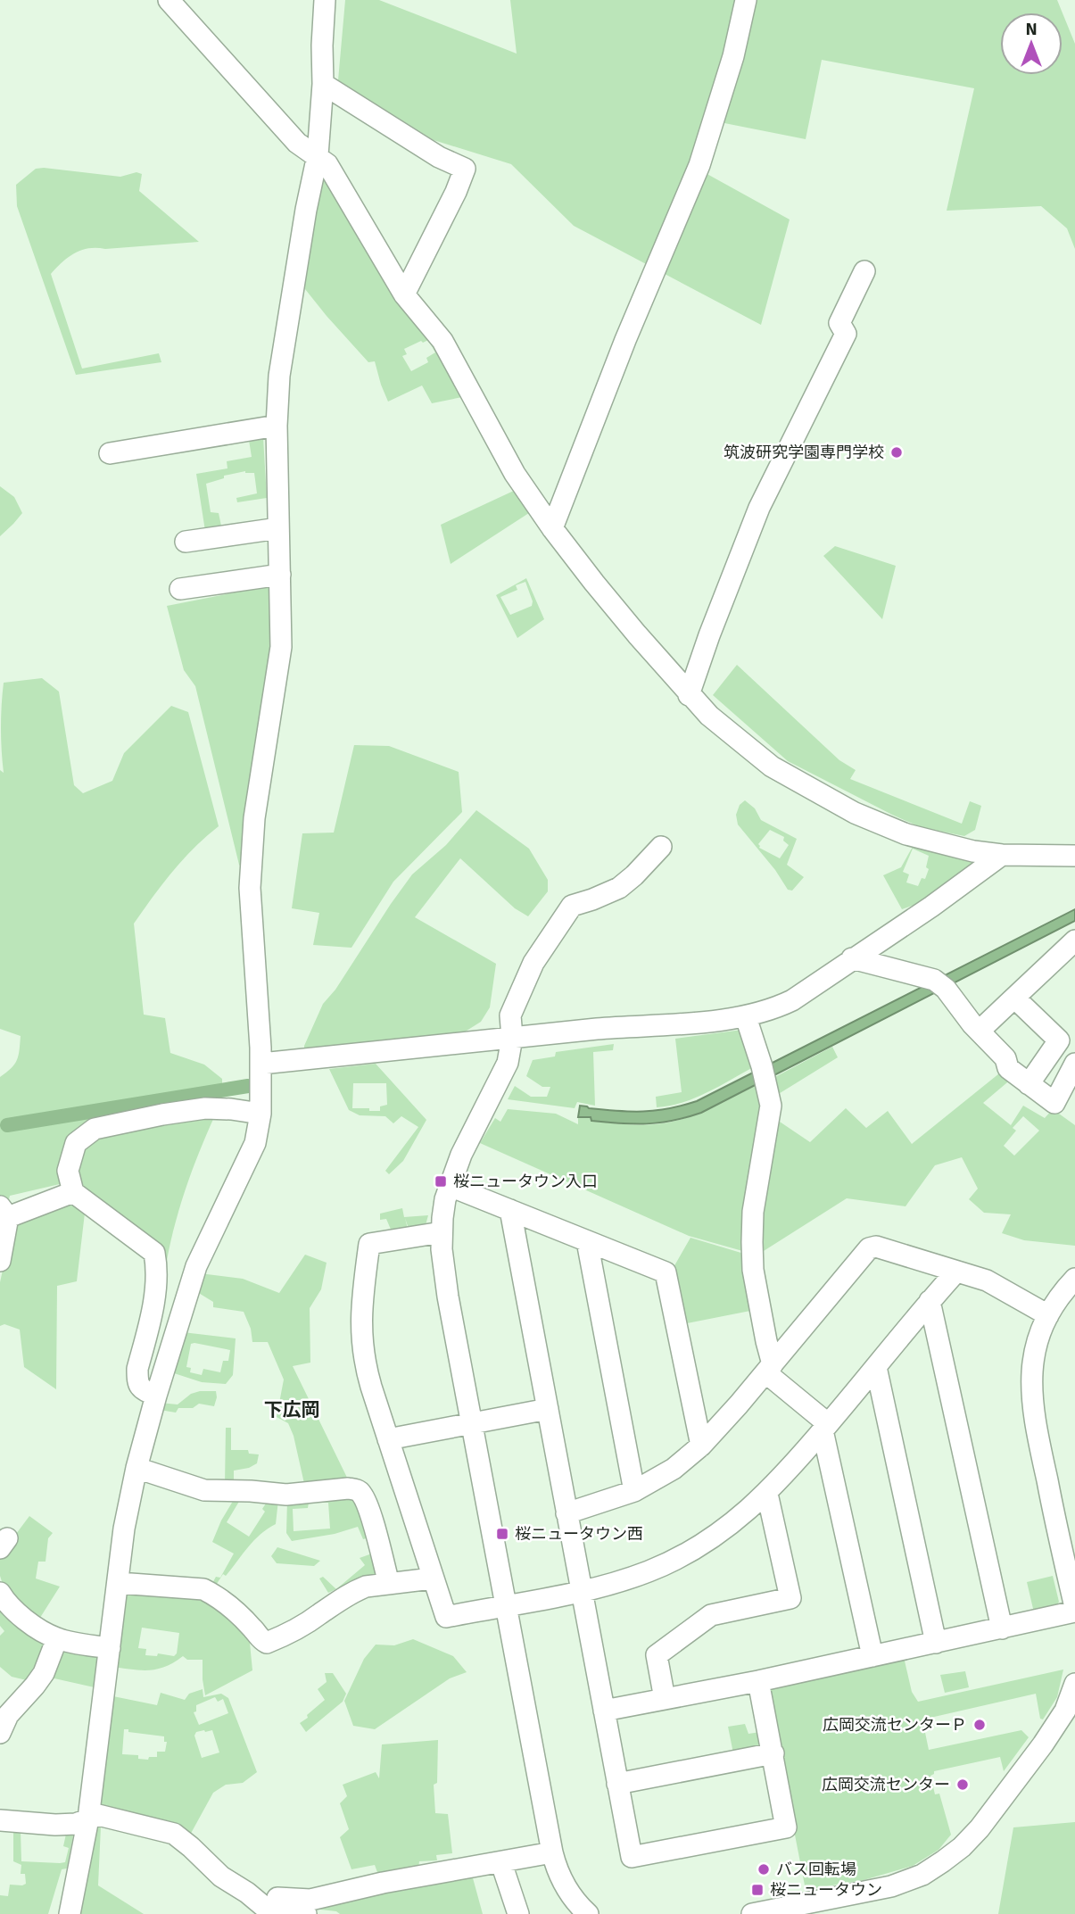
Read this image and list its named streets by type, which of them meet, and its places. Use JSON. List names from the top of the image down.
{
  "districts": ["下広岡"],
  "places": {
    "other": [
      "筑波研究学園専門学校",
      "広岡交流センターＰ",
      "広岡交流センター",
      "バス回転場"
    ],
    "transit": ["桜ニュータウン入口", "桜ニュータウン西", "桜ニュータウン"]
  },
  "north": "top"
}
